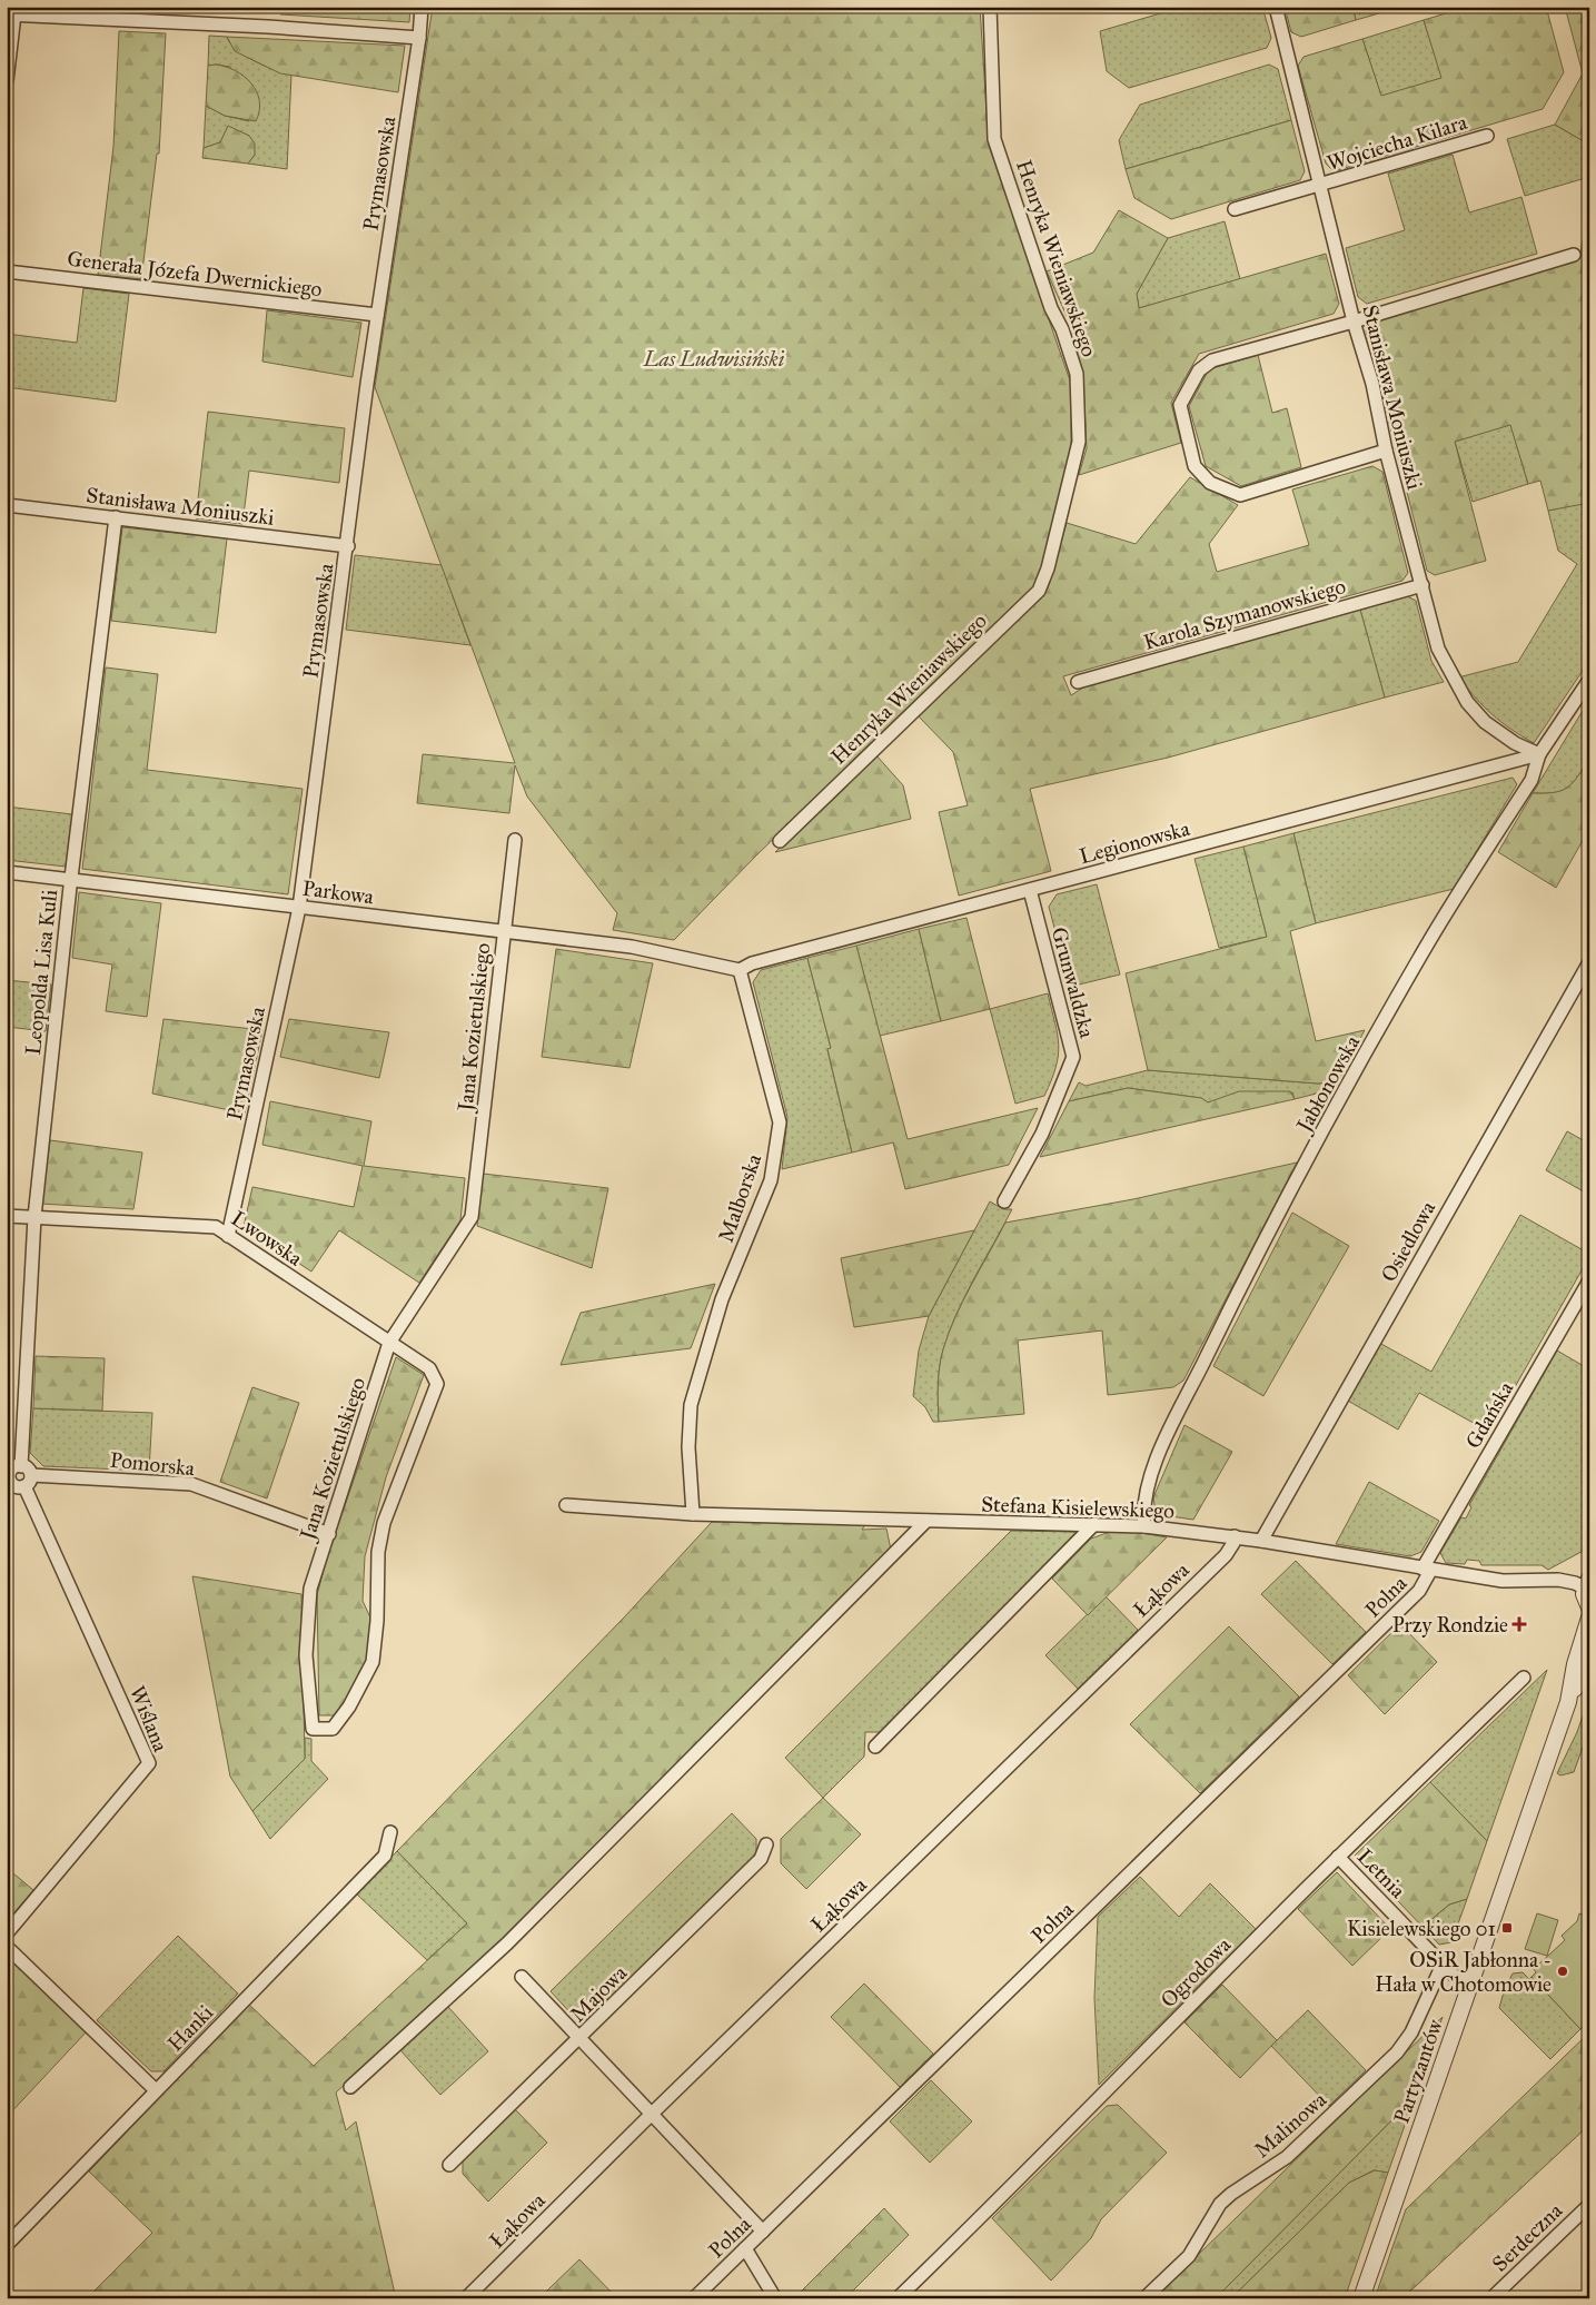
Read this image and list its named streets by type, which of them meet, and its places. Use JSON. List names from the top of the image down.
{
  "streets": {
    "street": [
      "Wojciecha Kilara",
      "Prymasowska",
      "Henryka Wieniawskiego",
      "Generała Józefa Dwernickiego",
      "Stanisława Moniuszki",
      "Karola Szymanowskiego",
      "Legionowska",
      "Parkowa",
      "Leopolda Lisa Kuli",
      "Grunwaldzka",
      "Jana Kozietulskiego",
      "Jabłonowska",
      "Malborska",
      "Lwowska",
      "Osiedlowa",
      "Gdańska",
      "Pomorska",
      "Stefana Kisielewskiego",
      "Łąkowa",
      "Polna",
      "Wiślana",
      "Letnia",
      "Ogrodowa",
      "Majowa",
      "Hanki",
      "Partyzantów",
      "Malinowa",
      "Serdeczna"
    ]
  },
  "crossings": [
    ["Wojciecha Kilara", "Stanisława Moniuszki"],
    ["Prymasowska", "Generała Józefa Dwernickiego"],
    ["Prymasowska", "Stanisława Moniuszki"],
    ["Prymasowska", "Parkowa"],
    ["Prymasowska", "Lwowska"],
    ["Stanisława Moniuszki", "Karola Szymanowskiego"],
    ["Stanisława Moniuszki", "Legionowska"],
    ["Stanisława Moniuszki", "Leopolda Lisa Kuli"],
    ["Stanisława Moniuszki", "Jabłonowska"],
    ["Legionowska", "Parkowa"],
    ["Legionowska", "Grunwaldzka"],
    ["Legionowska", "Jabłonowska"],
    ["Legionowska", "Malborska"],
    ["Parkowa", "Leopolda Lisa Kuli"],
    ["Parkowa", "Jana Kozietulskiego"],
    ["Parkowa", "Malborska"],
    ["Leopolda Lisa Kuli", "Lwowska"],
    ["Leopolda Lisa Kuli", "Pomorska"],
    ["Leopolda Lisa Kuli", "Wiślana"],
    ["Jana Kozietulskiego", "Lwowska"],
    ["Jana Kozietulskiego", "Pomorska"],
    ["Jabłonowska", "Stefana Kisielewskiego"],
    ["Malborska", "Stefana Kisielewskiego"],
    ["Osiedlowa", "Stefana Kisielewskiego"],
    ["Gdańska", "Stefana Kisielewskiego"],
    ["Gdańska", "Polna"],
    ["Pomorska", "Wiślana"],
    ["Stefana Kisielewskiego", "Łąkowa"],
    ["Stefana Kisielewskiego", "Polna"],
    ["Letnia", "Ogrodowa"],
    ["Letnia", "Partyzantów"],
    ["Letnia", "Malinowa"]
  ],
  "parks": ["Las Ludwisiński"],
  "places": {
    "health": ["Przy Rondzie"],
    "transit": ["Kisielewskiego 01"],
    "other": ["OSiR Jabłonna - Hała w Chotomowie"]
  }
}
